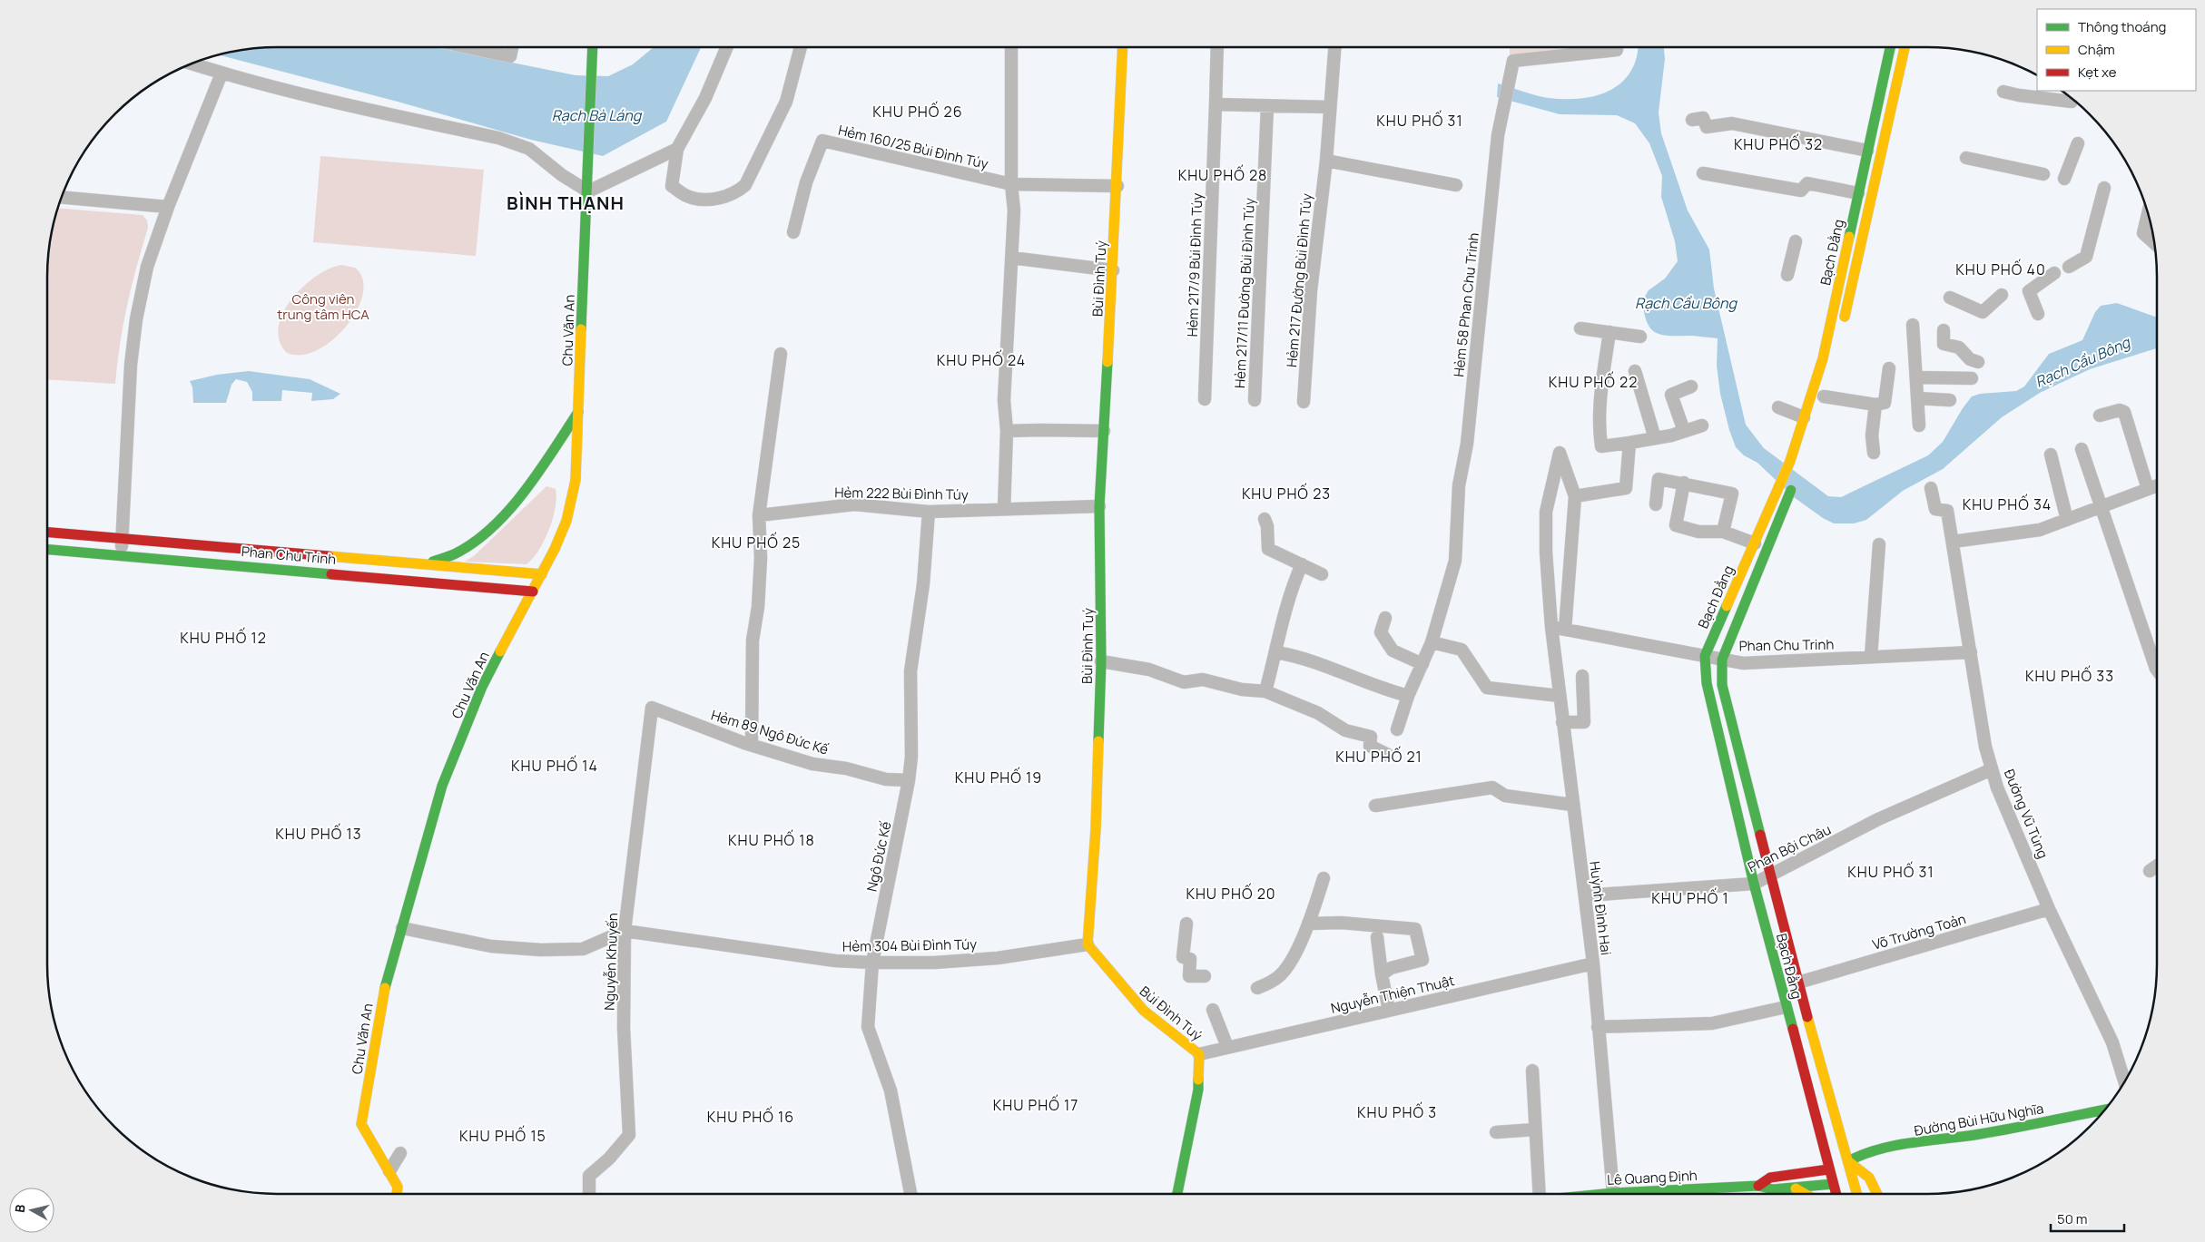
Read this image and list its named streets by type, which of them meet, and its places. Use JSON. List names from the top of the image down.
{
  "streets": {
    "street": [
      "Hẻm 160/25 Bùi Đình Túy",
      "Bạch Đằng",
      "Hẻm 217/9 Bùi Đình Túy",
      "Bùi Đình Tuý",
      "Hẻm 217 Đường Bùi Đình Túy",
      "Hẻm 217/11 Đường Bùi Đình Túy",
      "Hẻm 58 Phan Chu Trinh",
      "Chu Văn An",
      "Hẻm 222 Bùi Đình Túy",
      "Phan Chu Trinh",
      "Hẻm 89 Ngô Đức Kế",
      "Đường Vũ Tùng",
      "Phan Bội Châu",
      "Ngô Đức Kế",
      "Huỳnh Đình Hai",
      "Võ Trường Toản",
      "Hẻm 304 Bùi Đình Túy",
      "Nguyễn Khuyến",
      "Nguyễn Thiện Thuật",
      "Đường Bùi Hữu Nghĩa",
      "Lê Quang Định"
    ]
  },
  "crossings": [
    ["Bạch Đằng", "Phan Chu Trinh"],
    ["Bạch Đằng", "Phan Bội Châu"],
    ["Bạch Đằng", "Võ Trường Toản"],
    ["Bạch Đằng", "Đường Bùi Hữu Nghĩa"],
    ["Bạch Đằng", "Lê Quang Định"],
    ["Bùi Đình Tuý", "Hẻm 222 Bùi Đình Túy"],
    ["Bùi Đình Tuý", "Hẻm 304 Bùi Đình Túy"],
    ["Bùi Đình Tuý", "Nguyễn Thiện Thuật"],
    ["Chu Văn An", "Phan Chu Trinh"],
    ["Hẻm 222 Bùi Đình Túy", "Ngô Đức Kế"],
    ["Phan Chu Trinh", "Đường Vũ Tùng"],
    ["Phan Chu Trinh", "Huỳnh Đình Hai"],
    ["Hẻm 89 Ngô Đức Kế", "Ngô Đức Kế"],
    ["Hẻm 89 Ngô Đức Kế", "Nguyễn Khuyến"],
    ["Đường Vũ Tùng", "Phan Bội Châu"],
    ["Đường Vũ Tùng", "Võ Trường Toản"],
    ["Phan Bội Châu", "Huỳnh Đình Hai"],
    ["Ngô Đức Kế", "Hẻm 304 Bùi Đình Túy"],
    ["Huỳnh Đình Hai", "Nguyễn Thiện Thuật"],
    ["Hẻm 304 Bùi Đình Túy", "Nguyễn Khuyến"],
    ["Đường Bùi Hữu Nghĩa", "Lê Quang Định"]
  ],
  "districts": [
    "KHU PHỐ 26",
    "KHU PHỐ 31",
    "KHU PHỐ 32",
    "KHU PHỐ 28",
    "BÌNH THẠNH",
    "KHU PHỐ 40",
    "KHU PHỐ 24",
    "KHU PHỐ 22",
    "KHU PHỐ 23",
    "KHU PHỐ 34",
    "KHU PHỐ 25",
    "KHU PHỐ 12",
    "KHU PHỐ 33",
    "KHU PHỐ 21",
    "KHU PHỐ 14",
    "KHU PHỐ 19",
    "KHU PHỐ 13",
    "KHU PHỐ 18",
    "KHU PHỐ 31",
    "KHU PHỐ 20",
    "KHU PHỐ 1",
    "KHU PHỐ 17",
    "KHU PHỐ 3",
    "KHU PHỐ 16",
    "KHU PHỐ 15"
  ],
  "water": ["Rạch Bà Láng", "Rạch Cầu Bông"],
  "parks": ["Công viên trung tâm HCA"],
  "legend": ["Thông thoáng", "Chậm", "Kẹt xe"],
  "scale_bar": "50 m",
  "north": "left"
}
